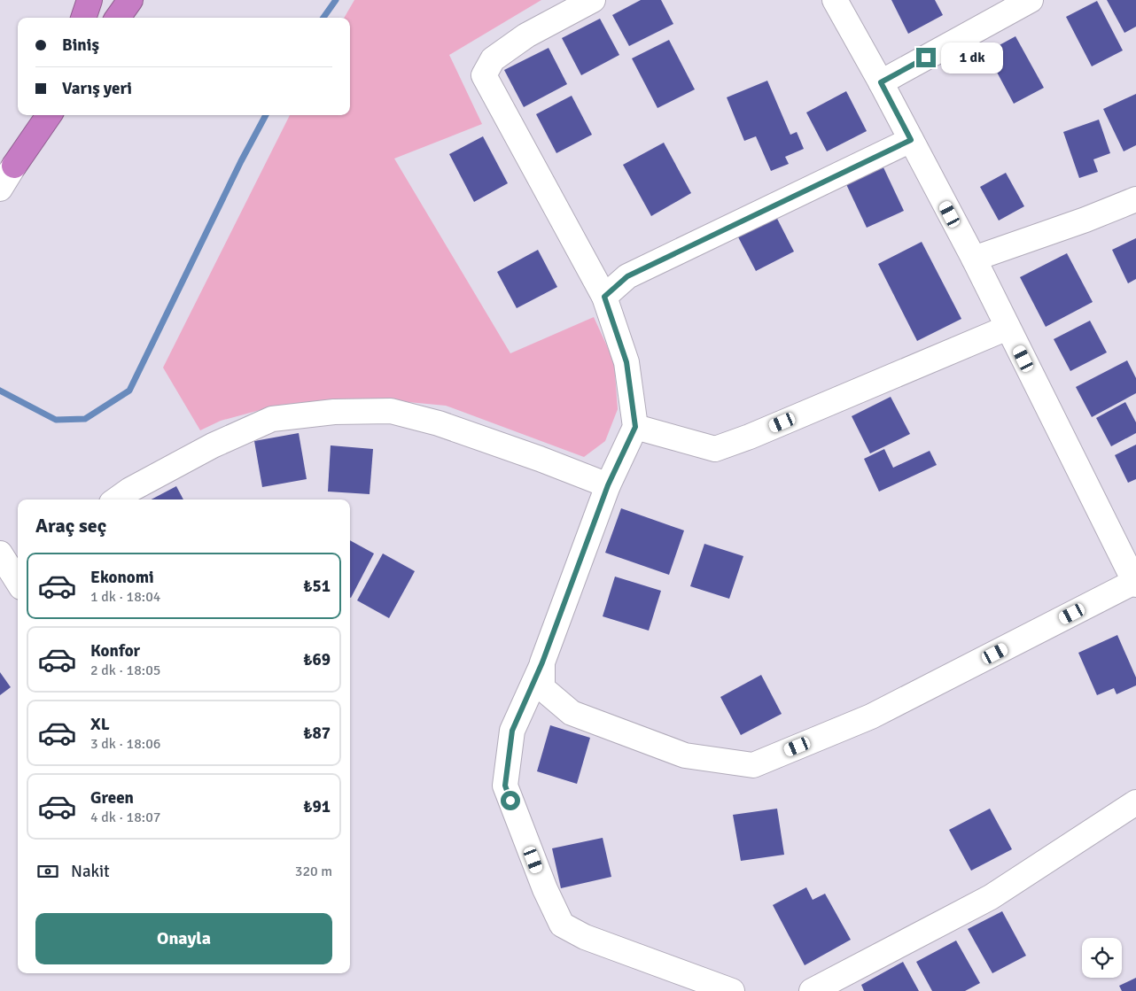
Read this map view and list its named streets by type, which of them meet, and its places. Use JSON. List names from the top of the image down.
{
  "page": {
    "banner": ["Biniş", "Varış yeri"],
    "bubble": "1 dk",
    "heading": "Araç seç",
    "list": [
      {
        "name": "Ekonomi",
        "note": "1 dk · 18:04",
        "value": "₺51"
      },
      {
        "name": "Konfor",
        "note": "2 dk · 18:05",
        "value": "₺69"
      },
      {
        "name": "XL",
        "note": "3 dk · 18:06",
        "value": "₺87"
      },
      {
        "name": "Green",
        "note": "4 dk · 18:07",
        "value": "₺91"
      }
    ],
    "pay": ["Nakit", "320 m"],
    "buttons": "Onayla"
  }
}
